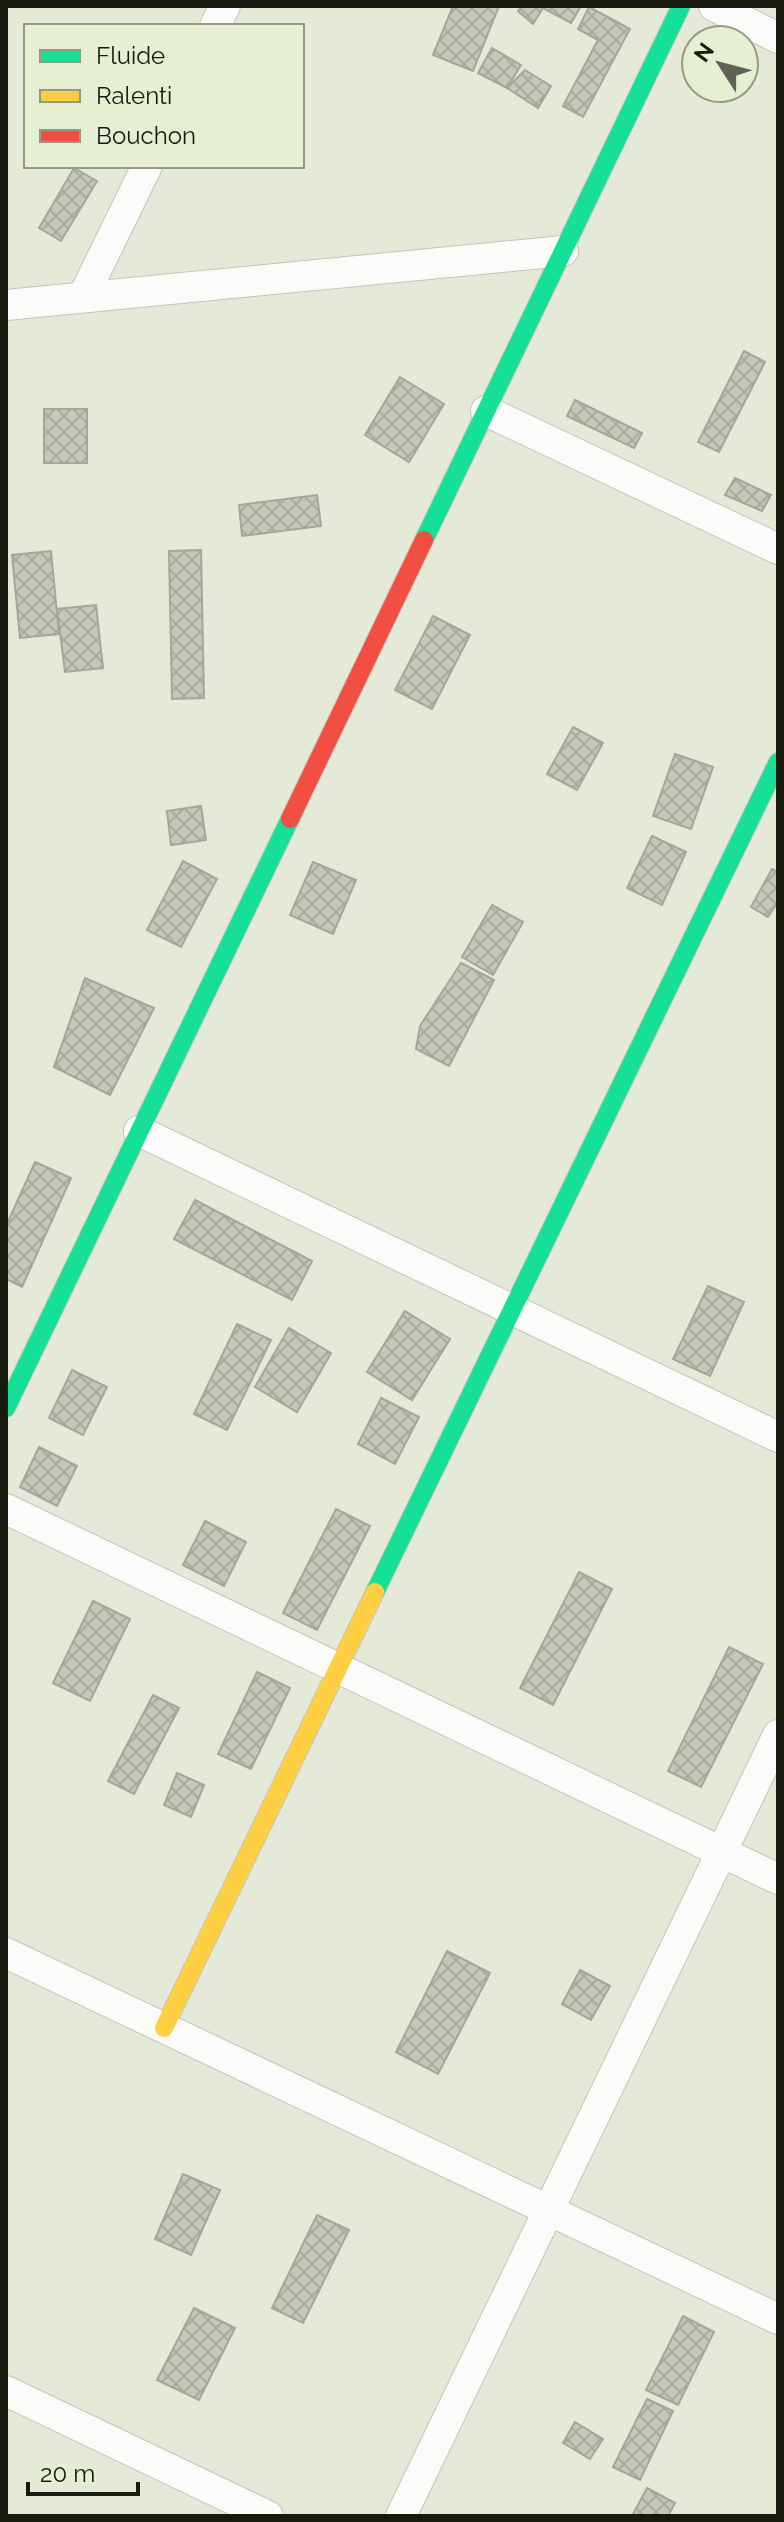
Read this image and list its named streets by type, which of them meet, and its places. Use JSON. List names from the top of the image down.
{
  "legend": ["Fluide", "Ralenti", "Bouchon"],
  "scale_bar": "20 m",
  "north": "top left"
}
